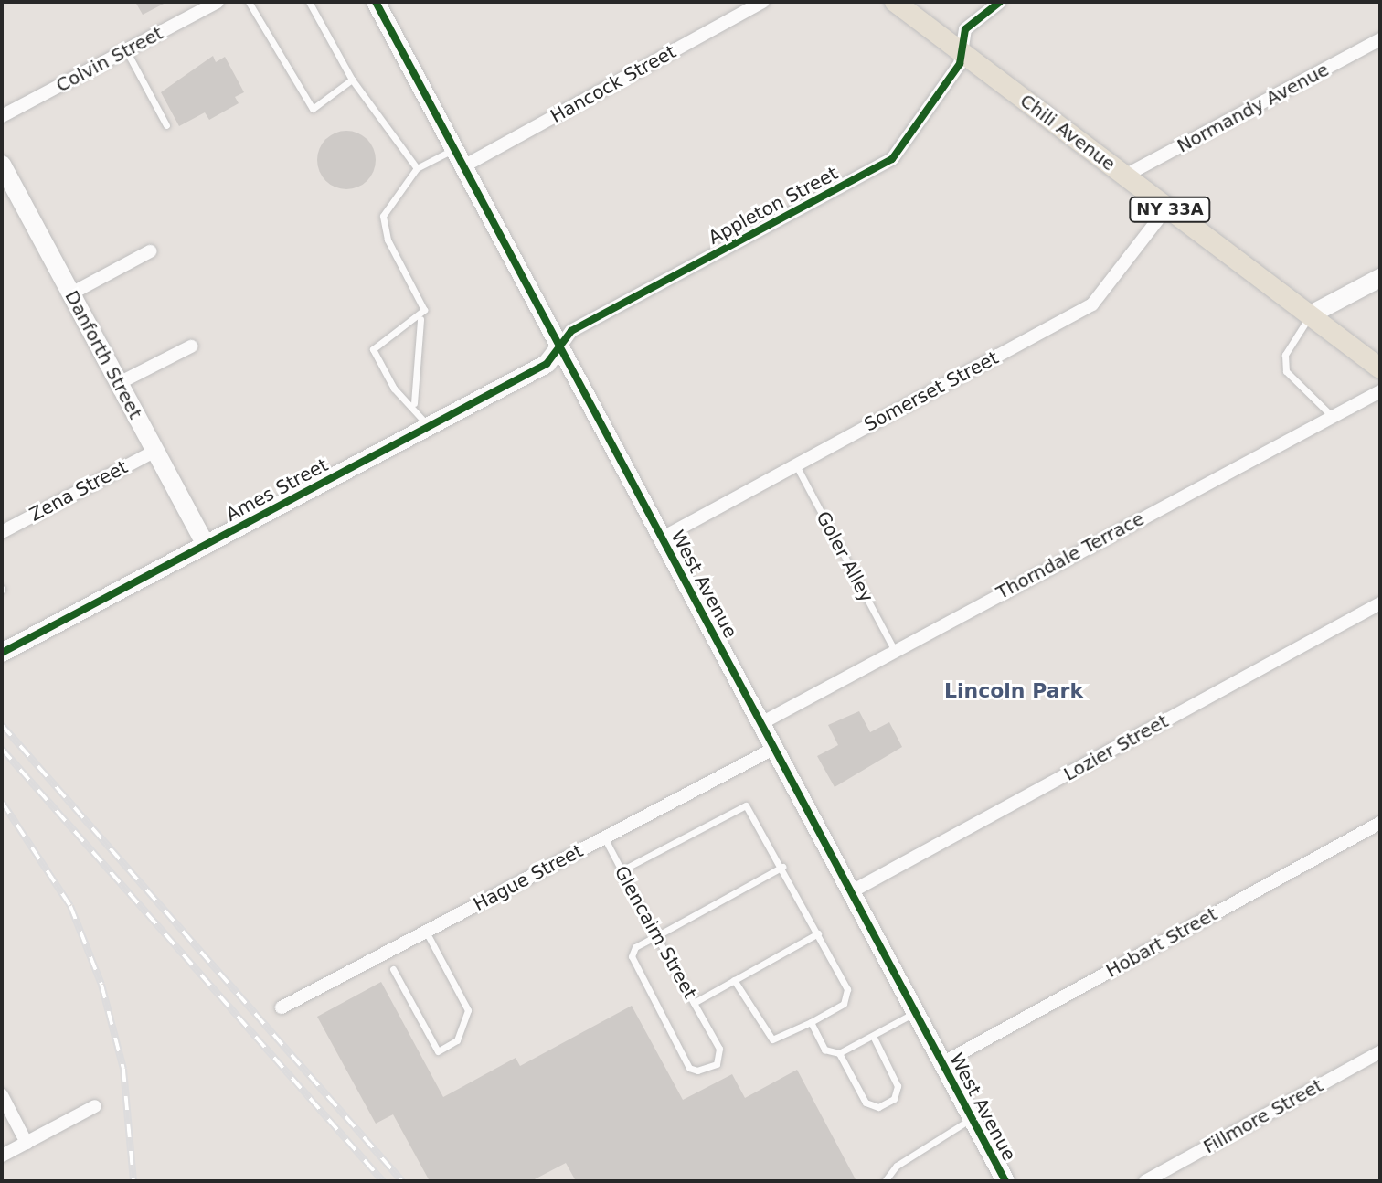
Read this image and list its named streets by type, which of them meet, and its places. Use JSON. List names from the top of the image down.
{
  "streets": {
    "main road": [
      "Chili Avenue",
      "NY 33A",
      "Danforth Street",
      "Ames Street",
      "West Avenue"
    ],
    "street": [
      "Colvin Street",
      "Hancock Street",
      "Normandy Avenue",
      "Appleton Street",
      "Somerset Street",
      "Zena Street",
      "Thorndale Terrace",
      "Lozier Street",
      "Hague Street",
      "Hobart Street",
      "Fillmore Street"
    ],
    "lane": ["Goler Alley", "Glencairn Street"]
  },
  "crossings": [
    ["Hancock Street", "West Avenue"],
    ["Normandy Avenue", "Chili Avenue"],
    ["Chili Avenue", "Appleton Street"],
    ["Chili Avenue", "Somerset Street"],
    ["Appleton Street", "Ames Street"],
    ["Appleton Street", "West Avenue"],
    ["Danforth Street", "Ames Street"],
    ["Danforth Street", "Zena Street"],
    ["Somerset Street", "Goler Alley"],
    ["Somerset Street", "West Avenue"],
    ["Ames Street", "West Avenue"],
    ["Thorndale Terrace", "Goler Alley"],
    ["Thorndale Terrace", "West Avenue"],
    ["West Avenue", "Lozier Street"],
    ["West Avenue", "Hague Street"],
    ["West Avenue", "Hobart Street"],
    ["Hague Street", "Glencairn Street"]
  ],
  "districts": ["Lincoln Park"]
}
